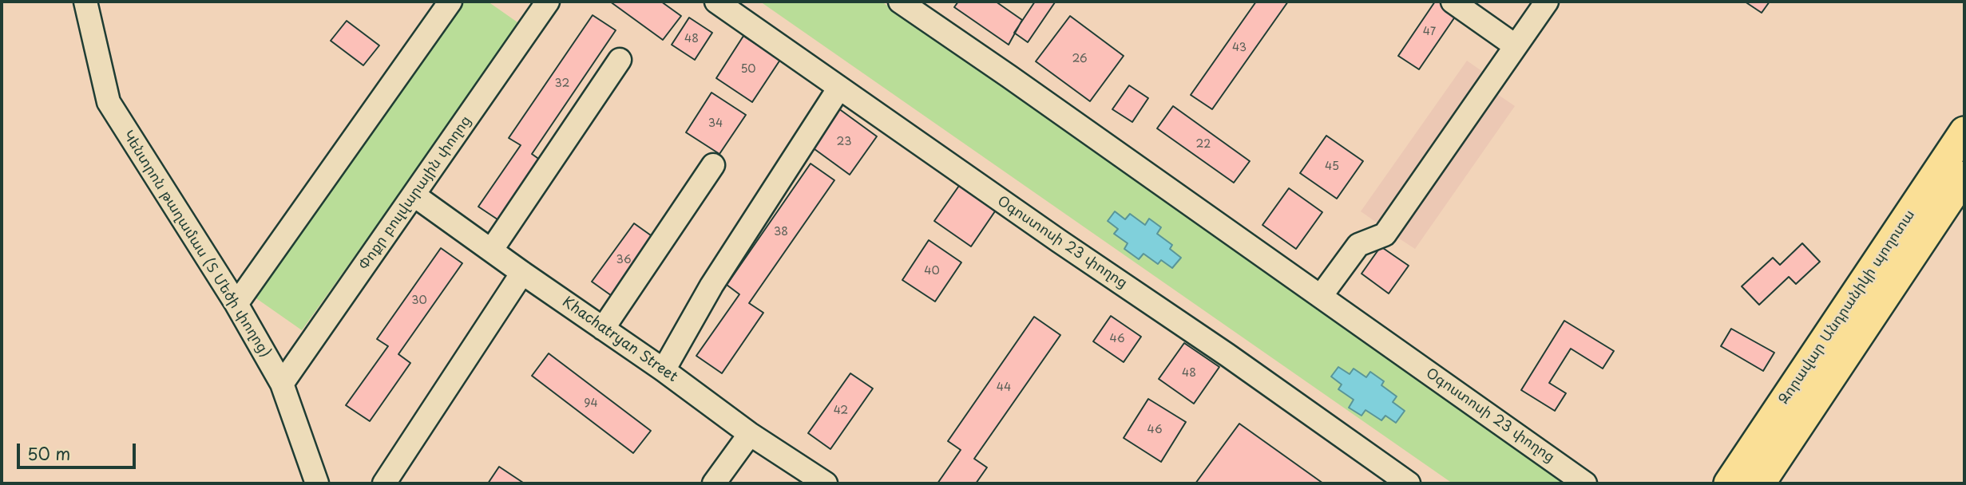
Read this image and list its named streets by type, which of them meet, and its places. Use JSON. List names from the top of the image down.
{
  "streets": {
    "main road": ["Զորավար Անդրանիկի պողոտա"],
    "street": [
      "Փոքր բուլվարային փողոց",
      "Օգոստոսի 23 փողոց",
      "Կենտրոն թաղամաս (Տ Մեծի փողոց)",
      "Khachatryan Street"
    ]
  },
  "crossings": [
    ["Փոքր բուլվարային փողոց", "Կենտրոն թաղամաս (Տ Մեծի փողոց)"],
    ["Փոքր բուլվարային փողոց", "Khachatryan Street"]
  ],
  "house_numbers": [
    "47",
    "48",
    "43",
    "26",
    "50",
    "32",
    "34",
    "23",
    "22",
    "45",
    "38",
    "36",
    "40",
    "30",
    "46",
    "48",
    "44",
    "94",
    "42",
    "46"
  ],
  "scale_bar": "50 m"
}
